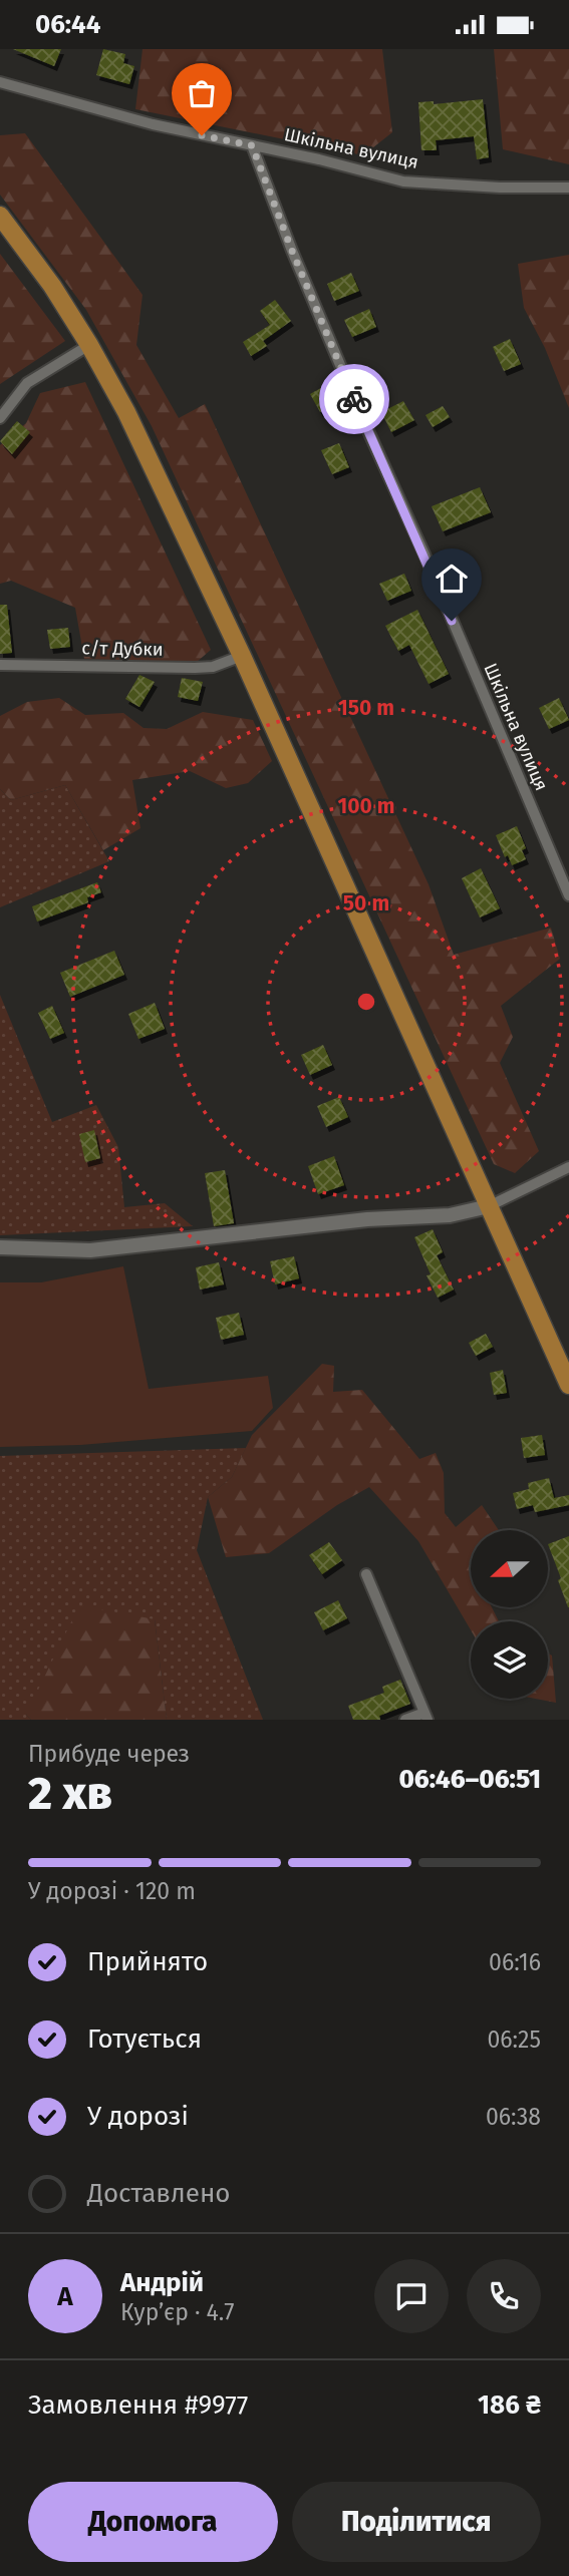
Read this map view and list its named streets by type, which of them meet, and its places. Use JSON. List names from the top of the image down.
{
  "streets": {
    "street": ["Шкільна вулиця", "с/т Дубки"]
  },
  "north": "left",
  "page": {
    "status": "06:44",
    "heading": ["2 хв", "Прибуде через", "06:46–06:51"],
    "panel": [
      "Андрій",
      "Кур’єр · 4.7",
      "Замовлення #9977",
      "186 ₴"
    ],
    "bar": "У дорозі · 120 m",
    "list": [
      ["Прийнято", "06:16"],
      ["Готується", "06:25"],
      ["У дорозі", "06:38"],
      "Доставлено"
    ],
    "round": "А",
    "buttons": ["Допомога", "Поділитися"]
  },
  "rings": ["150 m", "100 m", "50 m"]
}
